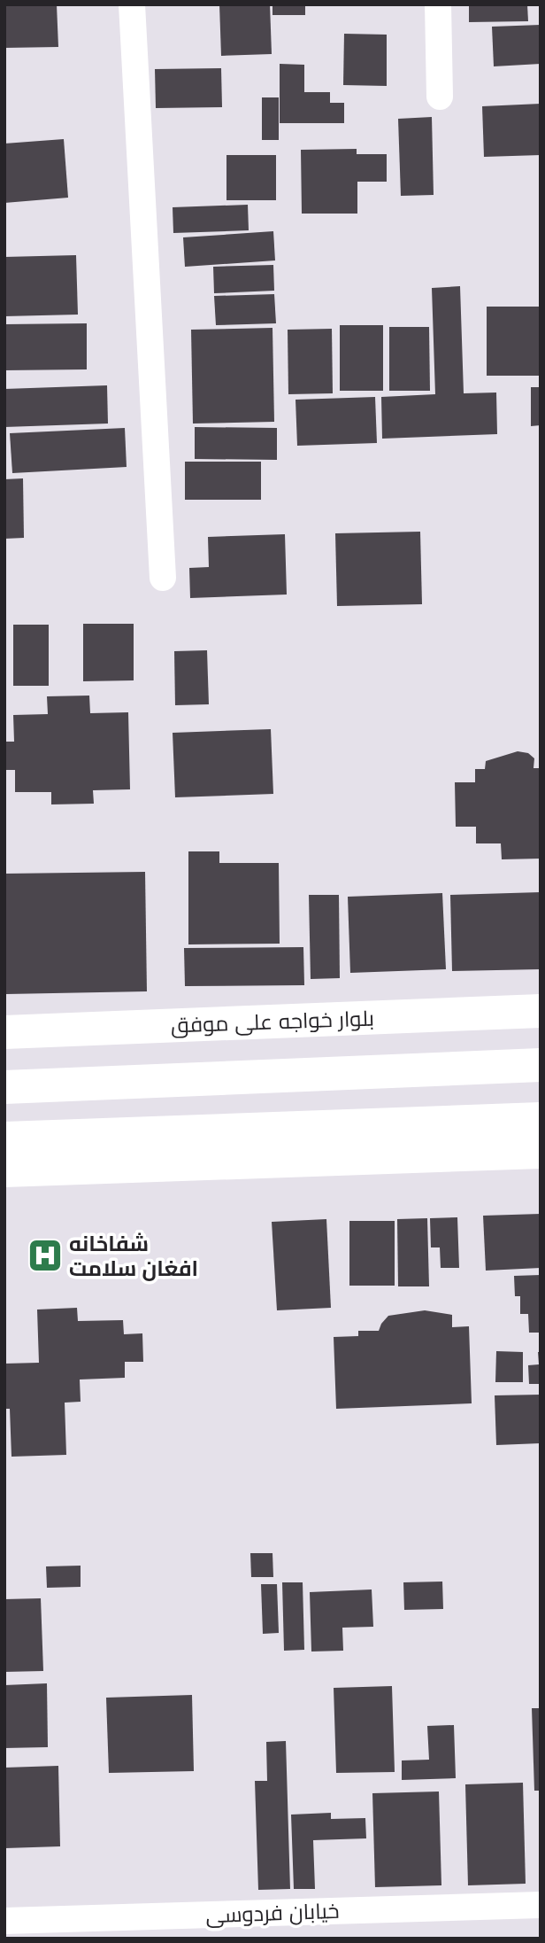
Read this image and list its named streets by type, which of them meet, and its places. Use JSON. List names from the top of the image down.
{
  "streets": {
    "main road": ["بلوار خواجه علی موفق"],
    "street": ["خیابان فردوسی"]
  },
  "places": {
    "hospital": ["شفاخانه افغان سلامت"]
  }
}
